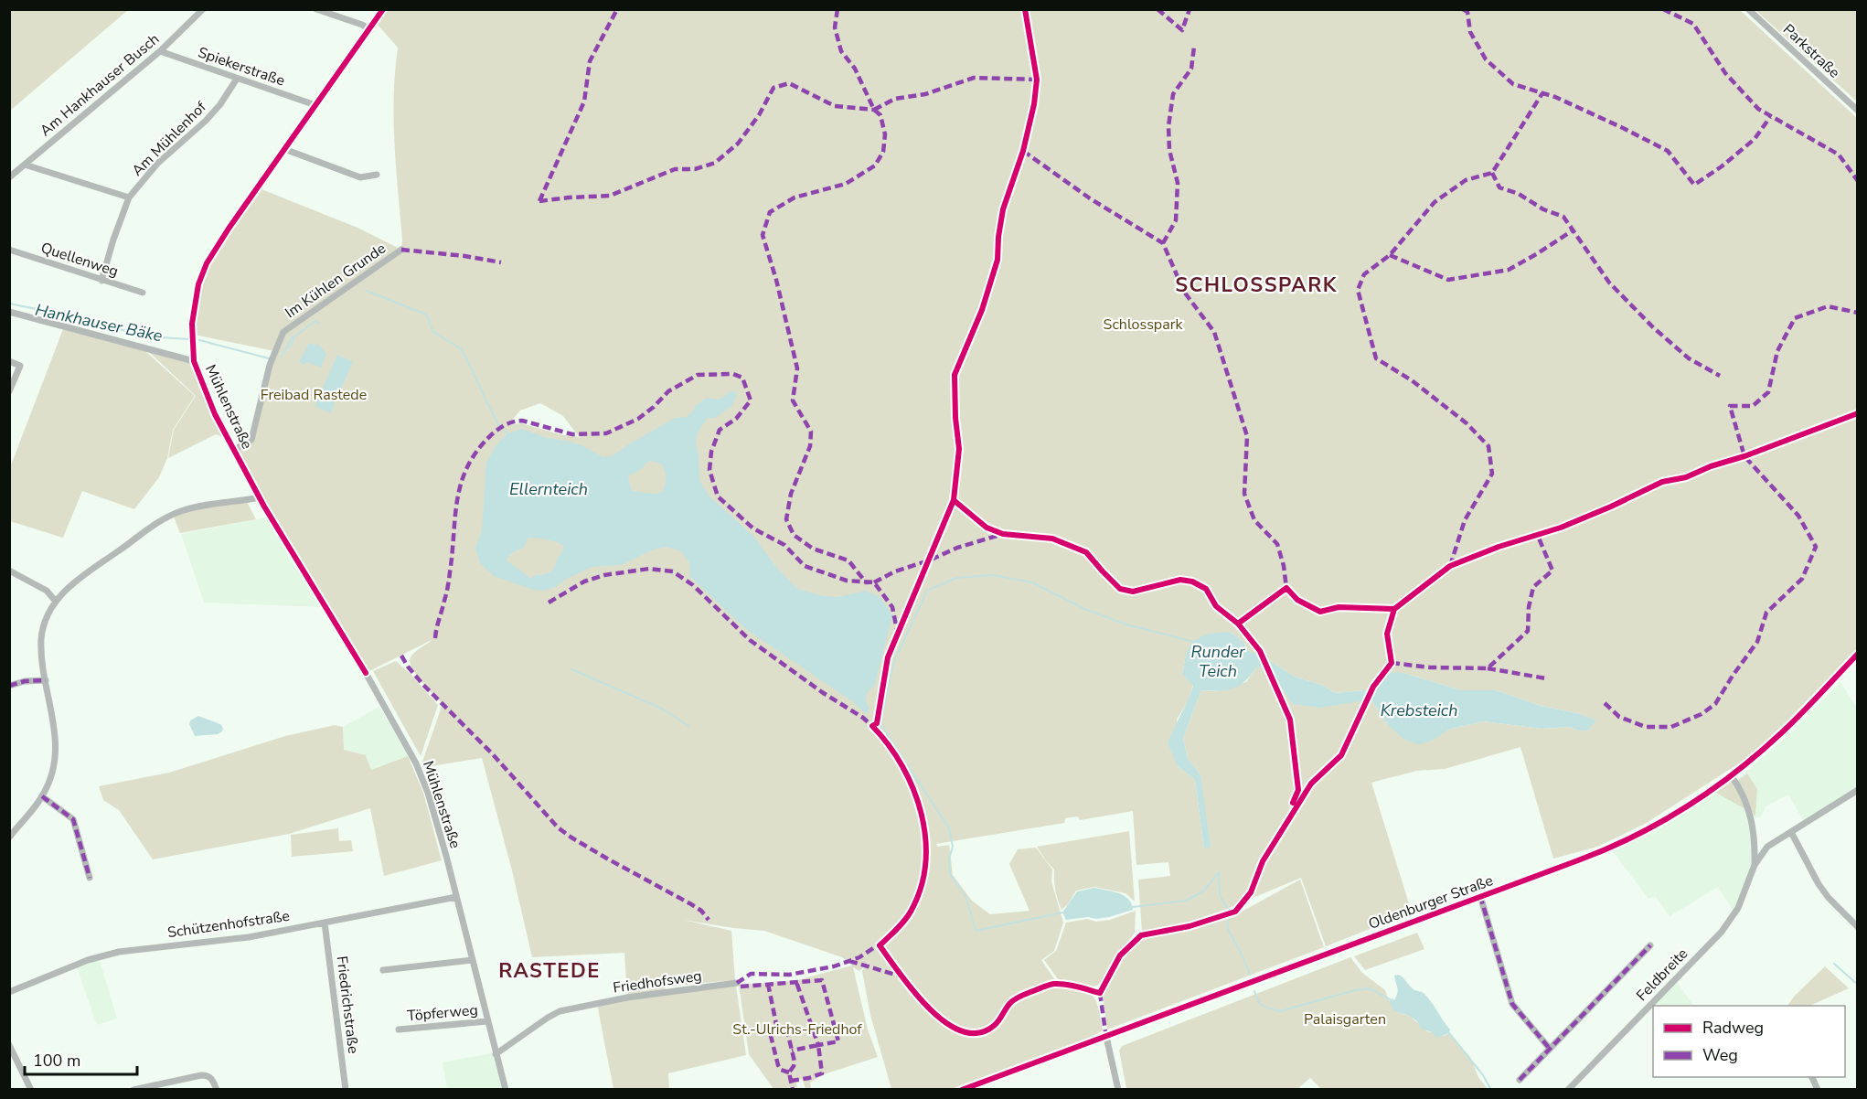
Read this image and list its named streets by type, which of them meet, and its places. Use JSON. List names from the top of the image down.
{
  "streets": {
    "street": [
      "Parkstraße",
      "Spiekerstraße",
      "Am Hankhauser Busch",
      "Am Mühlenhof",
      "Quellenweg",
      "Im Kühlen Grunde",
      "Mühlenstraße",
      "Oldenburger Straße",
      "Schützenhofstraße",
      "Feldbreite",
      "Friedhofsweg",
      "Friedrichstraße",
      "Töpferweg"
    ]
  },
  "crossings": [
    ["Spiekerstraße", "Am Hankhauser Busch"],
    ["Spiekerstraße", "Am Mühlenhof"],
    ["Spiekerstraße", "Mühlenstraße"],
    ["Am Mühlenhof", "Quellenweg"],
    ["Im Kühlen Grunde", "Mühlenstraße"],
    ["Mühlenstraße", "Schützenhofstraße"],
    ["Mühlenstraße", "Friedhofsweg"],
    ["Mühlenstraße", "Töpferweg"],
    ["Oldenburger Straße", "Feldbreite"],
    ["Schützenhofstraße", "Friedrichstraße"]
  ],
  "districts": ["SCHLOSSPARK", "RASTEDE"],
  "water": [
    "Hankhauser Bäke",
    "Ellernteich",
    "Runder Teich",
    "Krebsteich"
  ],
  "parks": [
    "Schlosspark",
    "Freibad Rastede",
    "Palaisgarten",
    "St.-Ulrichs-Friedhof"
  ],
  "legend": ["Radweg", "Weg"],
  "scale_bar": "100 m"
}
